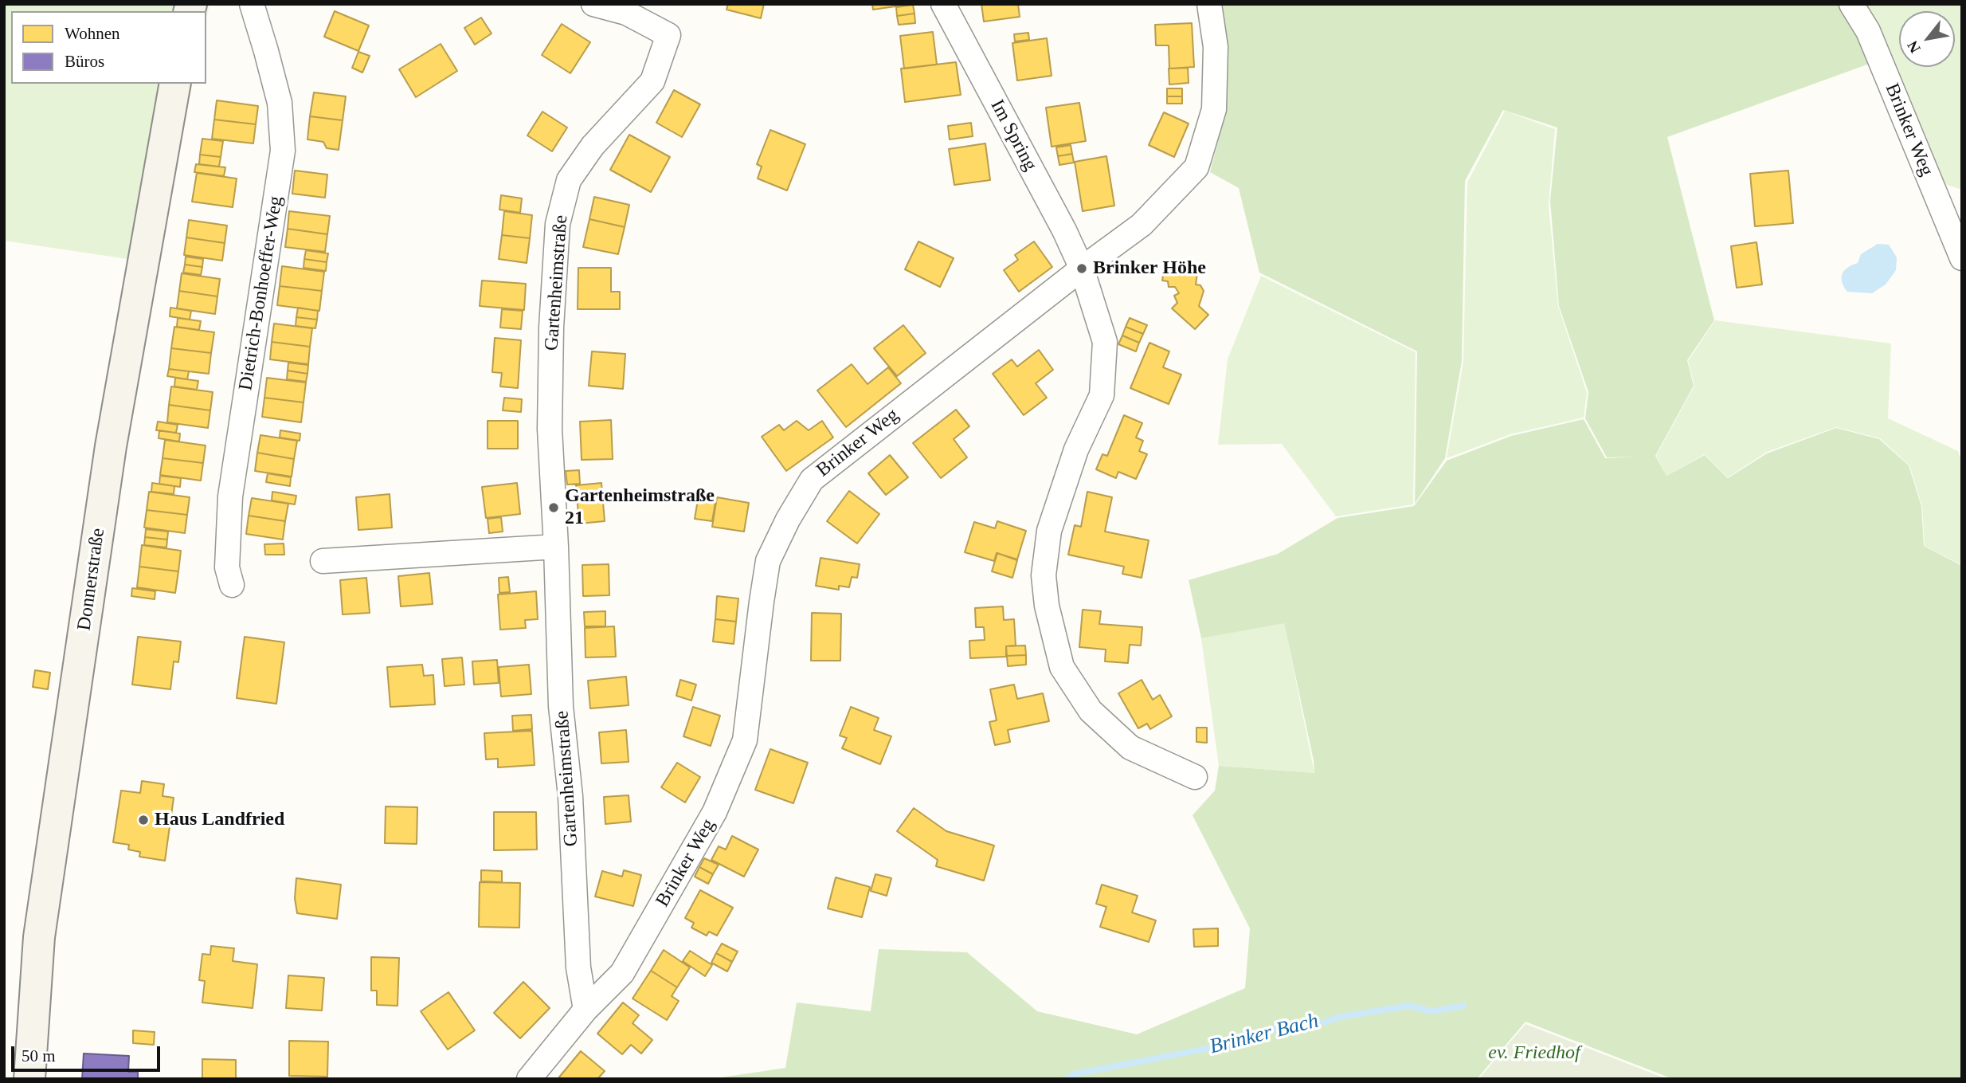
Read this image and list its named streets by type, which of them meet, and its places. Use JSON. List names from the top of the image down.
{
  "streets": {
    "main road": ["Donnerstraße"],
    "street": [
      "Brinker Weg",
      "Im Spring",
      "Gartenheimstraße",
      "Dietrich-Bonhoeffer-Weg"
    ]
  },
  "crossings": [
    ["Brinker Weg", "Im Spring"],
    ["Brinker Weg", "Gartenheimstraße"]
  ],
  "water": ["Brinker Bach"],
  "parks": ["ev. Friedhof"],
  "places": ["Brinker Höhe", "Gartenheimstraße 21", "Haus Landfried"],
  "legend": ["Wohnen", "Büros"],
  "scale_bar": "50 m",
  "north": "bottom left"
}
